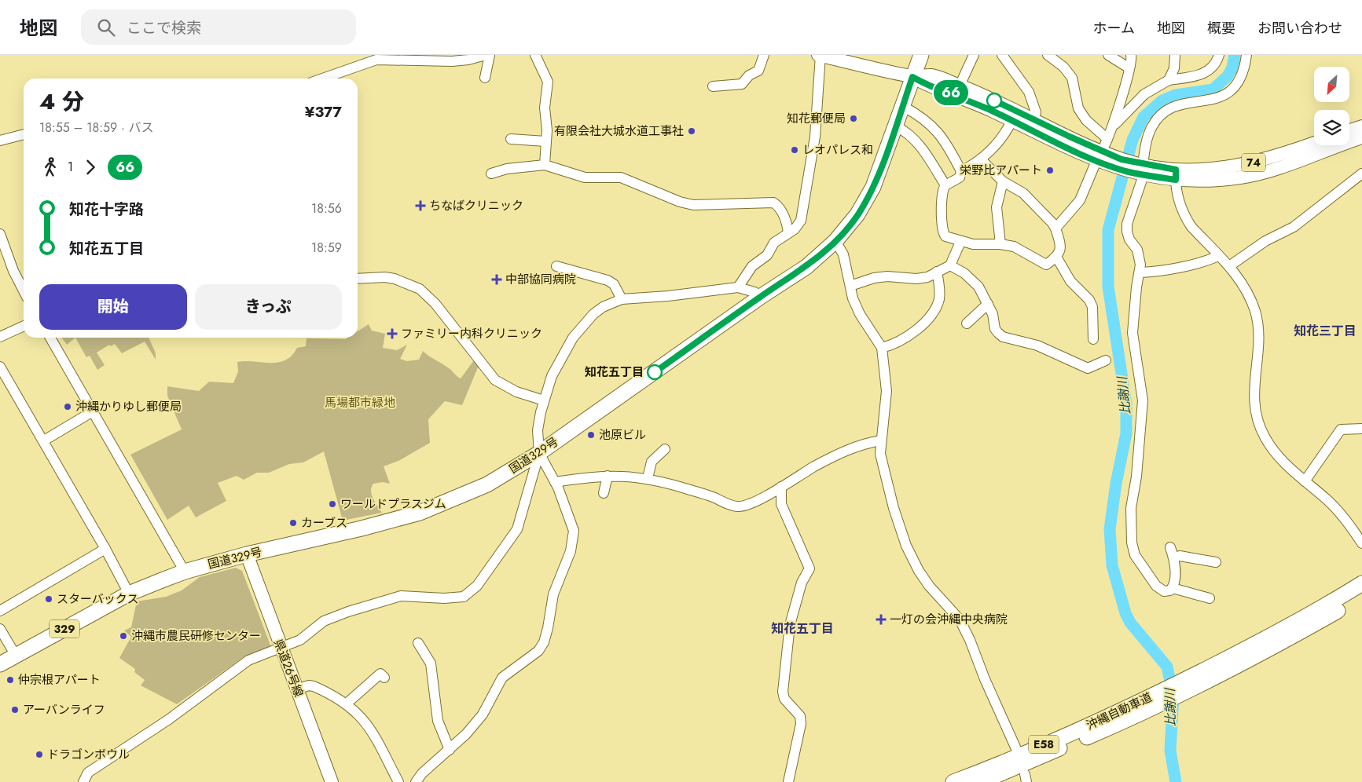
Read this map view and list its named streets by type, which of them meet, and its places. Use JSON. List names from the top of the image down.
{
  "streets": {
    "highway": [
      "国道329号",
      "329",
      "沖縄自動車道",
      "E58"
    ],
    "main road": ["74", "県道26号線"]
  },
  "crossings": [
    ["74", "国道329号"],
    ["国道329号", "県道26号線"]
  ],
  "districts": ["知花三丁目", "知花五丁目"],
  "water": ["比謝川"],
  "parks": ["馬場都市緑地"],
  "places": {
    "other": [
      "知花郵便局",
      "有限会社大城水道工事社",
      "レオパレス和",
      "栄野比アパート",
      "知花五丁目",
      "沖縄かりゆし郵便局",
      "池原ビル",
      "ワールドプラスジム",
      "カーブス",
      "スターバックス",
      "沖縄市農民研修センター",
      "仲宗根アパート",
      "アーバンライフ",
      "ドラゴンボウル"
    ],
    "health": [
      "ちなばクリニック",
      "中部協同病院",
      "ファミリー内科クリニック",
      "一灯の会沖縄中央病院"
    ]
  },
  "lines": ["bus line 66"],
  "north": "bottom left",
  "page": {
    "header": "地図",
    "search": "ここで検索",
    "nav": [
      "ホーム",
      "地図",
      "概要",
      "お問い合わせ"
    ],
    "on_map": "66",
    "heading": ["4 分", "18:55 – 18:59 · バス", "¥377"],
    "legs": ["1", "66"],
    "list": [
      {
        "name": "知花十字路",
        "value": "18:56"
      },
      {
        "name": "知花五丁目",
        "value": "18:59"
      }
    ],
    "buttons": ["開始", "きっぷ"]
  }
}
